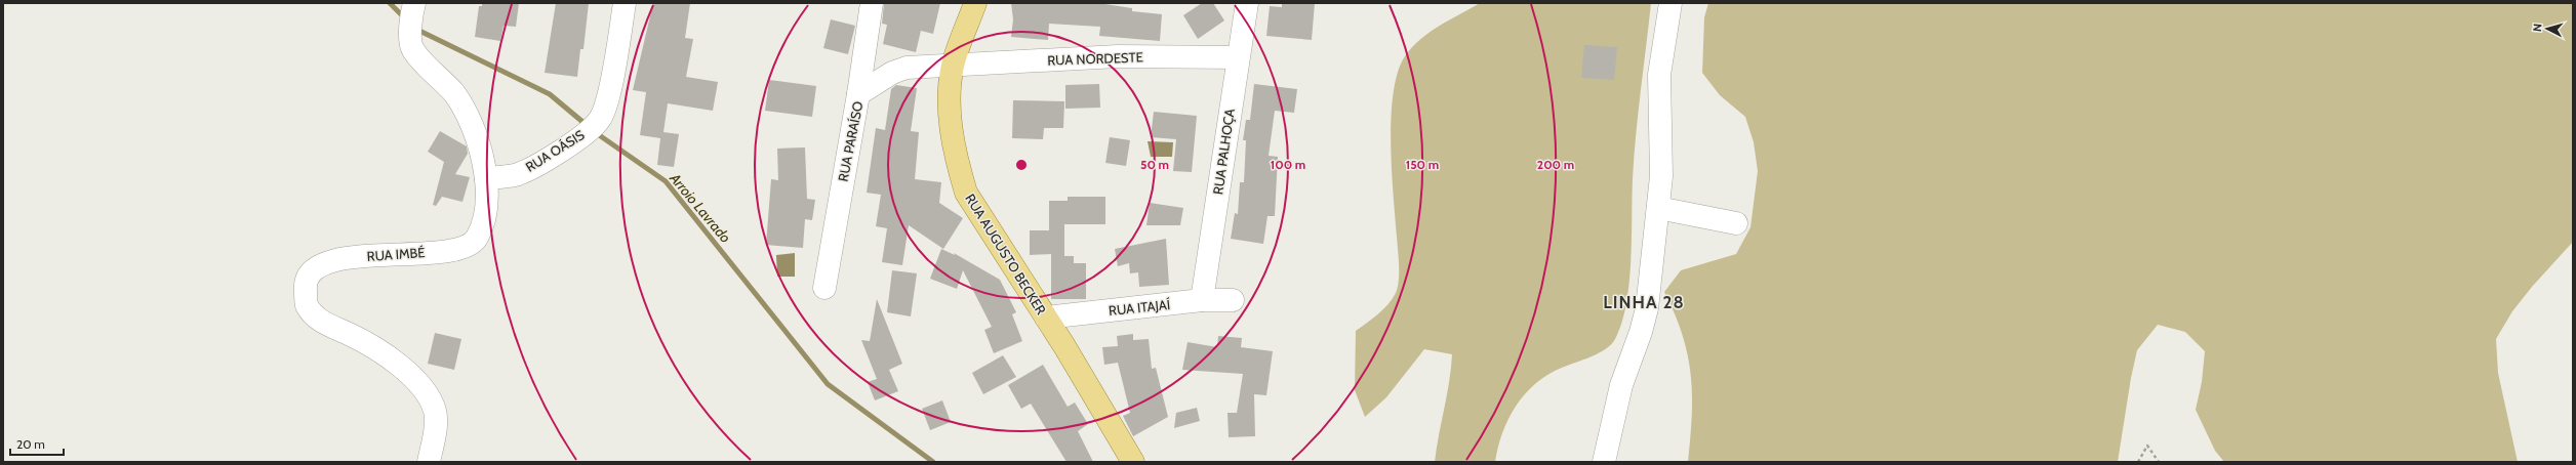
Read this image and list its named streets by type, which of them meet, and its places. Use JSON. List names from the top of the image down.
{
  "streets": {
    "main road": ["RUA AUGUSTO BECKER"],
    "street": [
      "RUA NORDESTE",
      "RUA PARAÍSO",
      "RUA OÁSIS",
      "RUA PALHOÇA",
      "RUA IMBÉ",
      "RUA ITAJAÍ"
    ]
  },
  "crossings": [
    ["RUA NORDESTE", "RUA PARAÍSO"],
    ["RUA NORDESTE", "RUA PALHOÇA"],
    ["RUA NORDESTE", "RUA AUGUSTO BECKER"],
    ["RUA PARAÍSO", "RUA AUGUSTO BECKER"],
    ["RUA OÁSIS", "RUA IMBÉ"],
    ["RUA PALHOÇA", "RUA ITAJAÍ"],
    ["RUA AUGUSTO BECKER", "RUA ITAJAÍ"]
  ],
  "districts": ["LINHA 28"],
  "water": ["Arroio Lavrado"],
  "scale_bar": "20 m",
  "north": "left",
  "rings": [
    "50 m",
    "100 m",
    "150 m",
    "200 m"
  ]
}
